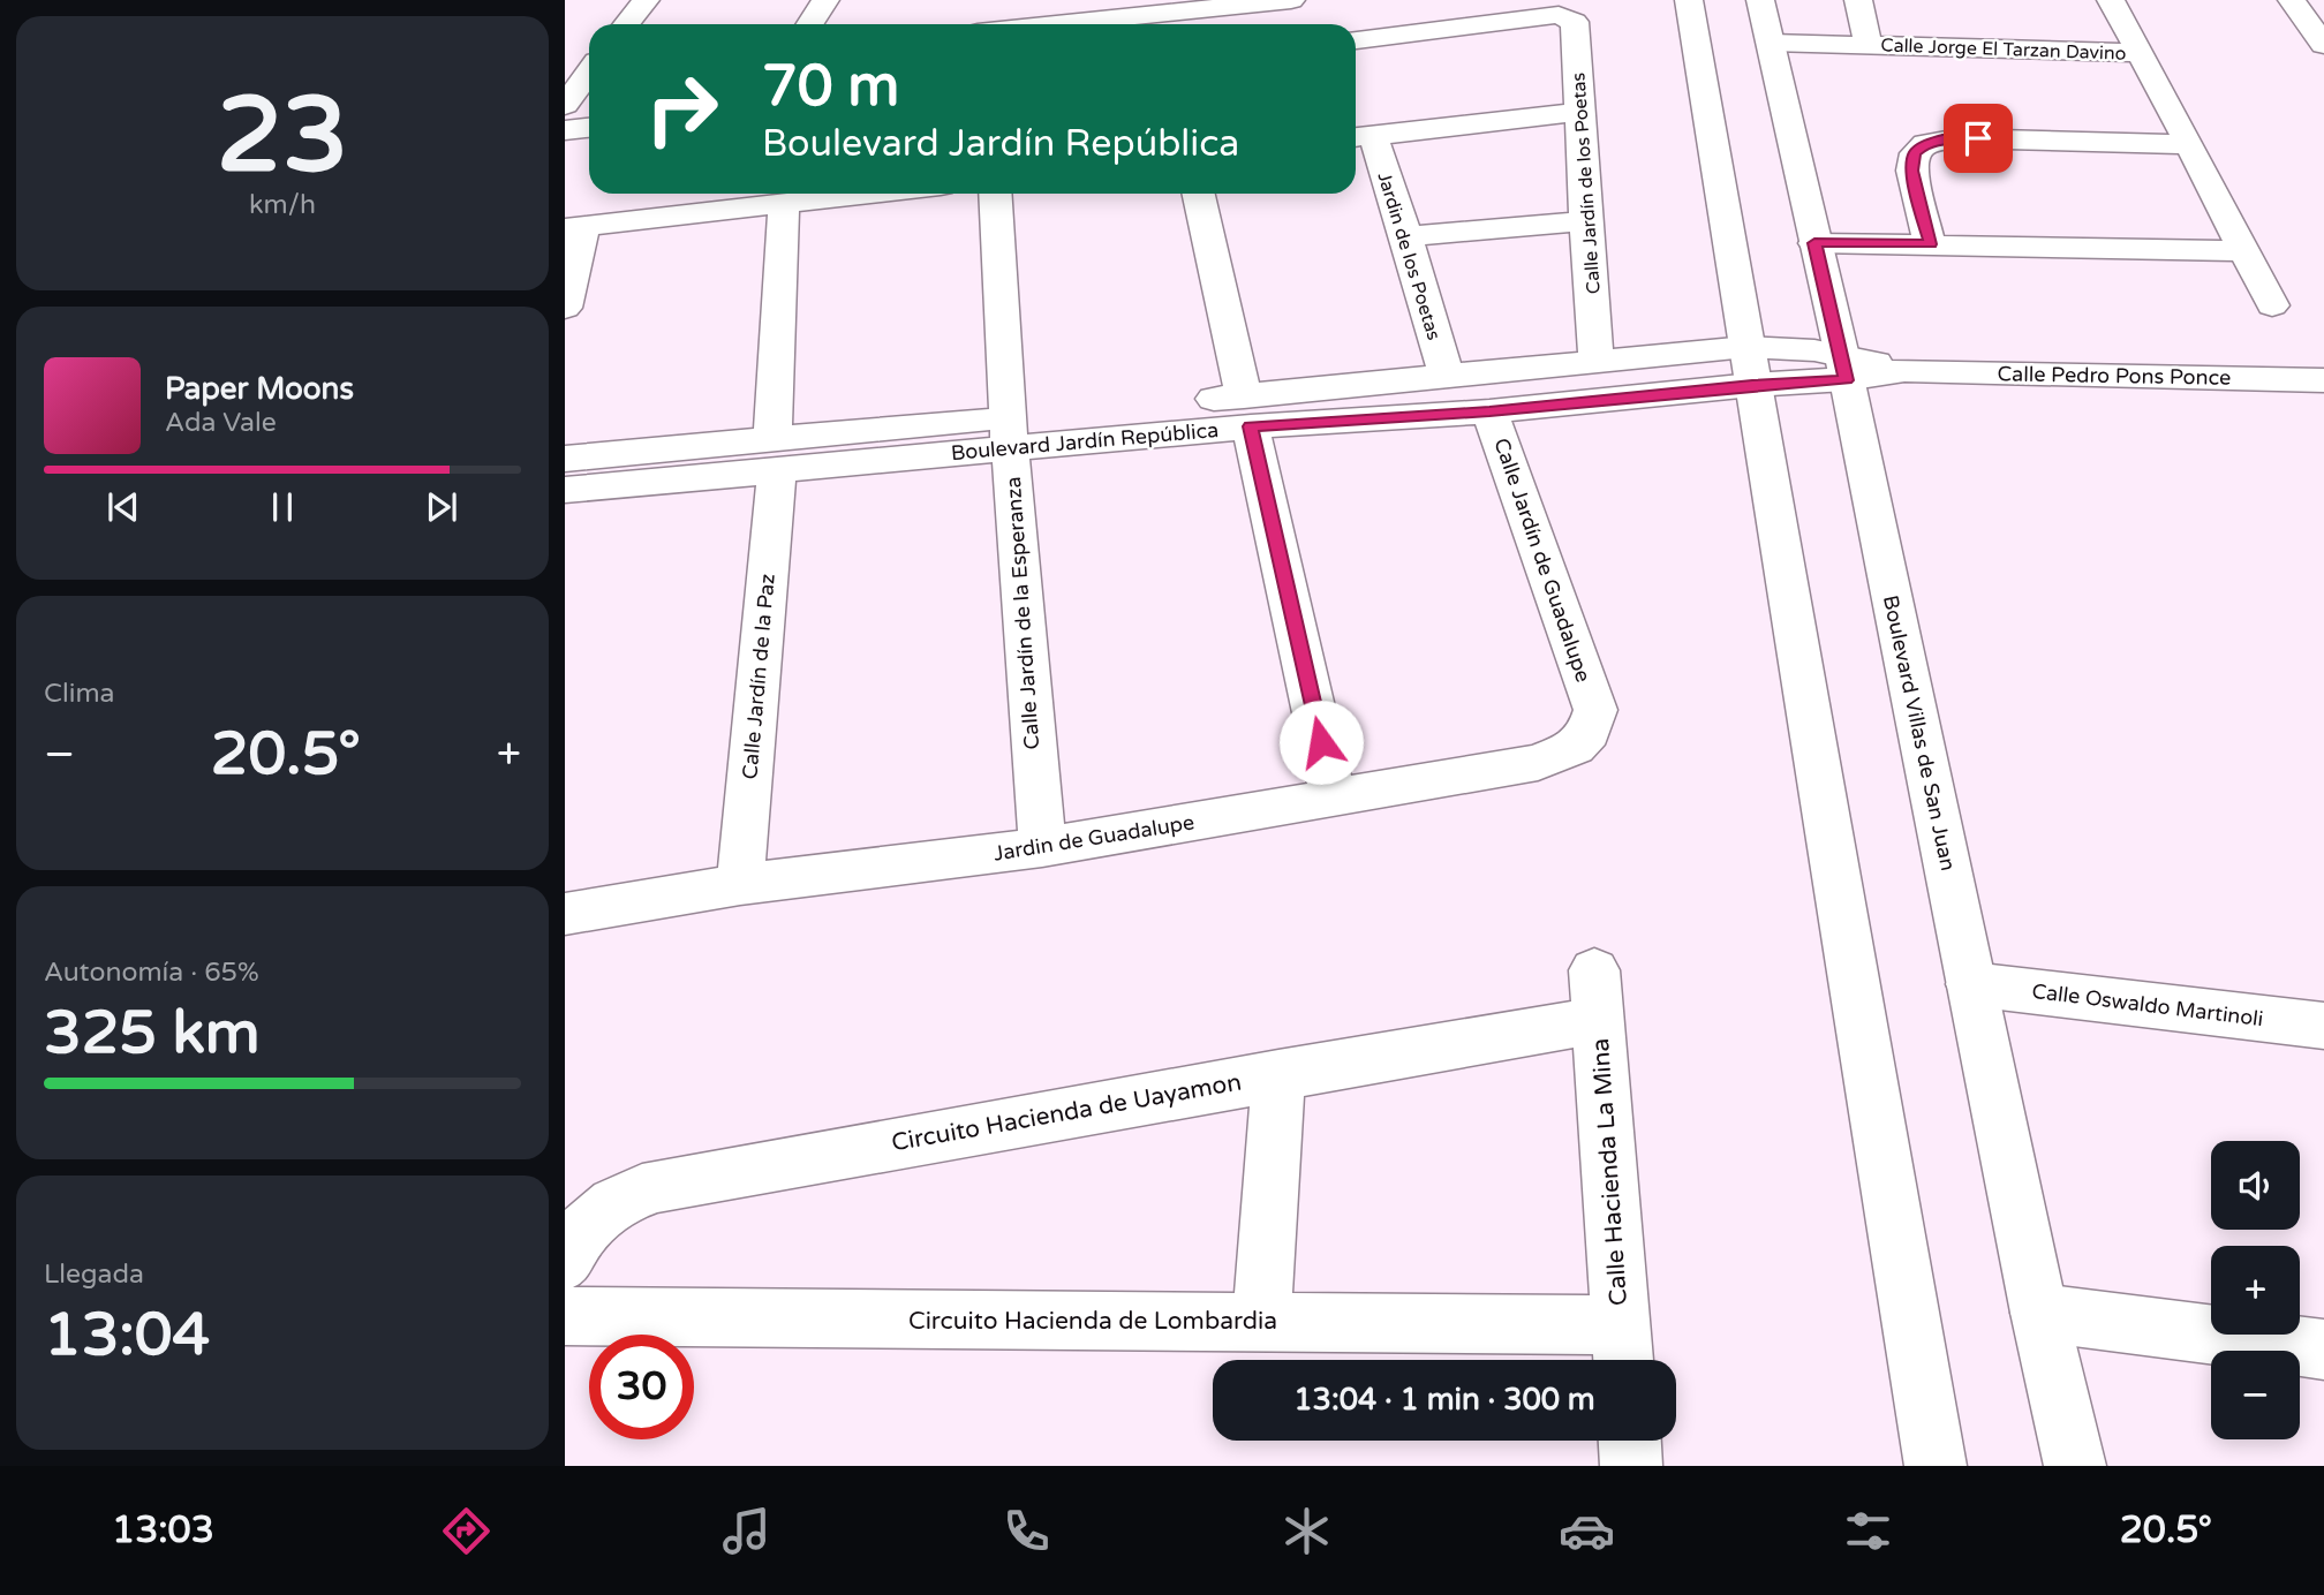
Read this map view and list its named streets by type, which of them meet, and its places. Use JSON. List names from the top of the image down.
{
  "streets": {
    "street": [
      "Calle Jorge El Tarzan Davino",
      "Calle Jardín de los Poetas",
      "Jardin de los Poetas",
      "Calle Pedro Pons Ponce",
      "Boulevard Jardín República",
      "Calle Jardín de Guadalupe",
      "Calle Jardín de la Esperanza",
      "Calle Jardín de la Paz",
      "Boulevard Villas de San Juan",
      "Jardin de Guadalupe",
      "Calle Oswaldo Martinoli",
      "Circuito Hacienda de Uayamon",
      "Calle Hacienda La Mina",
      "Circuito Hacienda de Lombardia"
    ]
  },
  "crossings": [
    ["Calle Jorge El Tarzan Davino", "Boulevard Villas de San Juan"],
    ["Calle Jardín de los Poetas", "Boulevard Jardín República"],
    ["Jardin de los Poetas", "Boulevard Jardín República"],
    ["Calle Pedro Pons Ponce", "Boulevard Jardín República"],
    ["Calle Pedro Pons Ponce", "Boulevard Villas de San Juan"],
    ["Boulevard Jardín República", "Calle Jardín de Guadalupe"],
    ["Boulevard Jardín República", "Calle Jardín de la Esperanza"],
    ["Boulevard Jardín República", "Calle Jardín de la Paz"],
    ["Boulevard Jardín República", "Boulevard Villas de San Juan"],
    ["Calle Jardín de Guadalupe", "Jardin de Guadalupe"],
    ["Calle Jardín de la Esperanza", "Jardin de Guadalupe"],
    ["Calle Jardín de la Paz", "Jardin de Guadalupe"],
    ["Boulevard Villas de San Juan", "Calle Oswaldo Martinoli"],
    ["Circuito Hacienda de Uayamon", "Calle Hacienda La Mina"],
    ["Calle Hacienda La Mina", "Circuito Hacienda de Lombardia"]
  ],
  "page": {
    "tile": [
      ["23", "km/h"],
      "Clima",
      ["Autonomía · 65%", "325 km"],
      ["Llegada", "13:04"]
    ],
    "turn": ["70 m", "Boulevard Jardín República"],
    "song": ["Paper Moons", "Ada Vale"],
    "heat": ["−", "20.5°", "+"],
    "map_buttons": ["+", "−"],
    "limit": "30",
    "trip": "13:04 · 1 min · 300 m",
    "tabs": ["13:03", "20.5°"]
  }
}
